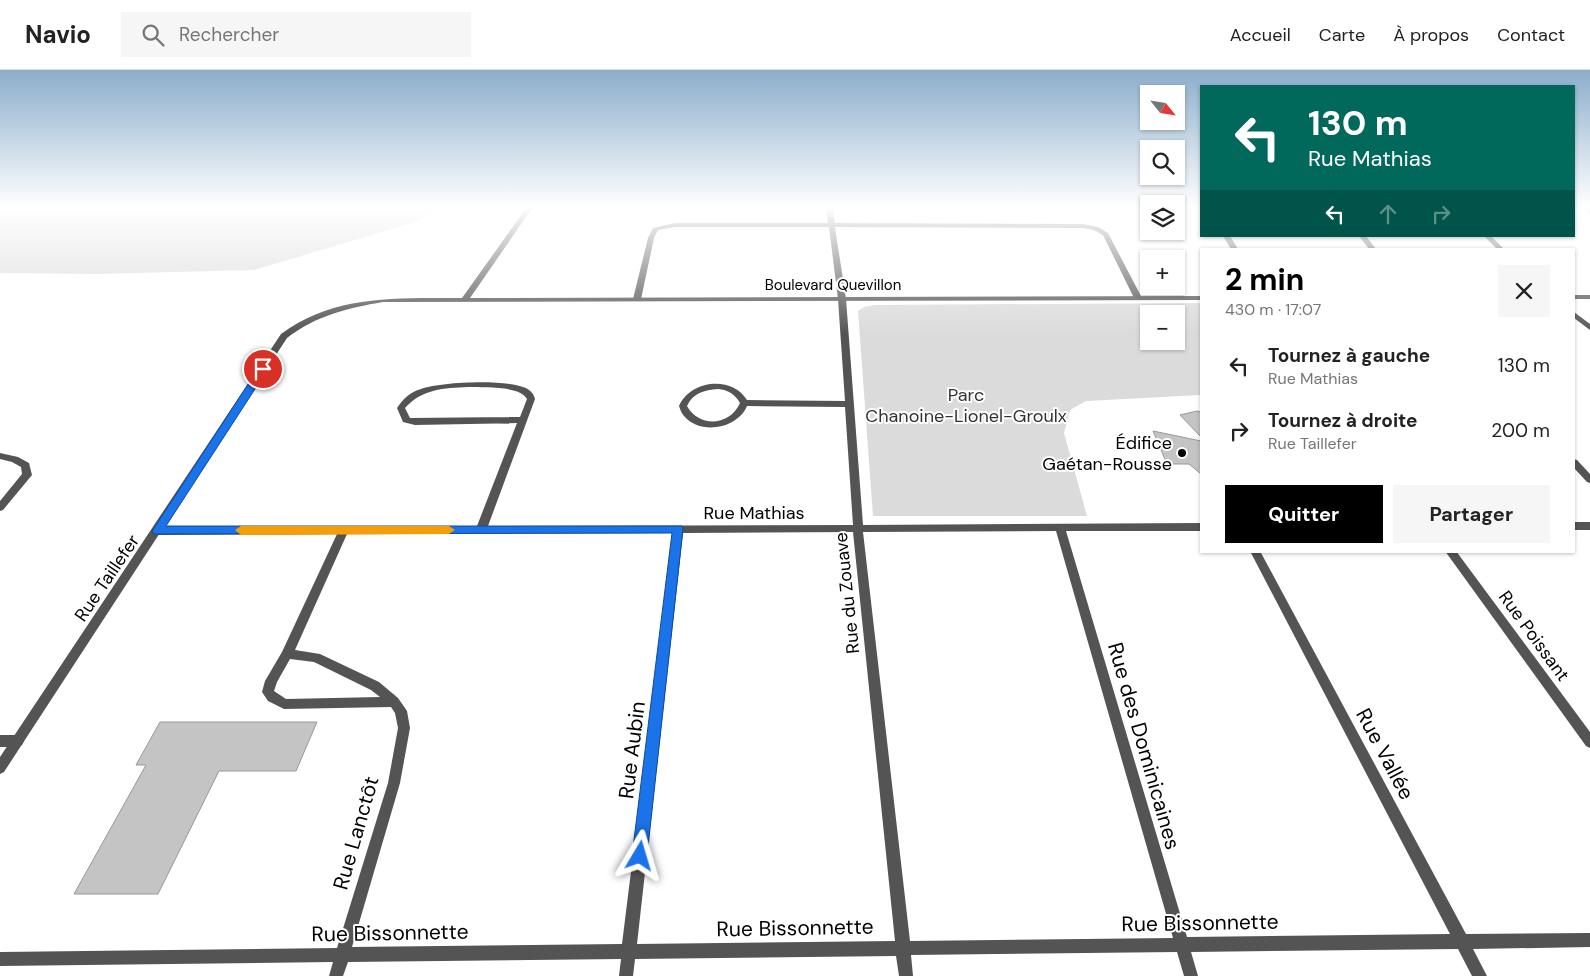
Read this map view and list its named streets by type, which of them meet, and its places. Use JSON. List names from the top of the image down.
{
  "streets": {
    "street": [
      "Boulevard Quevillon",
      "Rue Mathias",
      "Rue Taillefer",
      "Rue du Zouave",
      "Rue Poissant",
      "Rue des Dominicaines",
      "Rue Aubin",
      "Rue Vallée",
      "Rue Lanctôt",
      "Rue Bissonnette"
    ]
  },
  "crossings": [
    ["Boulevard Quevillon", "Rue Taillefer"],
    ["Boulevard Quevillon", "Rue du Zouave"],
    ["Rue Mathias", "Rue Taillefer"],
    ["Rue Mathias", "Rue du Zouave"],
    ["Rue Mathias", "Rue des Dominicaines"],
    ["Rue Mathias", "Rue Aubin"],
    ["Rue du Zouave", "Rue Bissonnette"],
    ["Rue des Dominicaines", "Rue Bissonnette"],
    ["Rue Aubin", "Rue Bissonnette"],
    ["Rue Vallée", "Rue Bissonnette"],
    ["Rue Lanctôt", "Rue Bissonnette"]
  ],
  "parks": ["Parc Chanoine-Lionel-Groulx"],
  "places": ["Édifice Gaétan-Rousse"],
  "north": "bottom right",
  "page": {
    "header": "Navio",
    "search": "Rechercher",
    "nav": [
      "Accueil",
      "Carte",
      "À propos",
      "Contact"
    ],
    "map_buttons": ["+", "−"],
    "turn": ["130 m", "Rue Mathias"],
    "heading": ["2 min", "430 m · 17:07"],
    "list": [
      {
        "name": "Tournez à gauche",
        "note": "Rue Mathias",
        "value": "130 m"
      },
      {
        "name": "Tournez à droite",
        "note": "Rue Taillefer",
        "value": "200 m"
      }
    ],
    "buttons": ["Quitter", "Partager"]
  }
}
